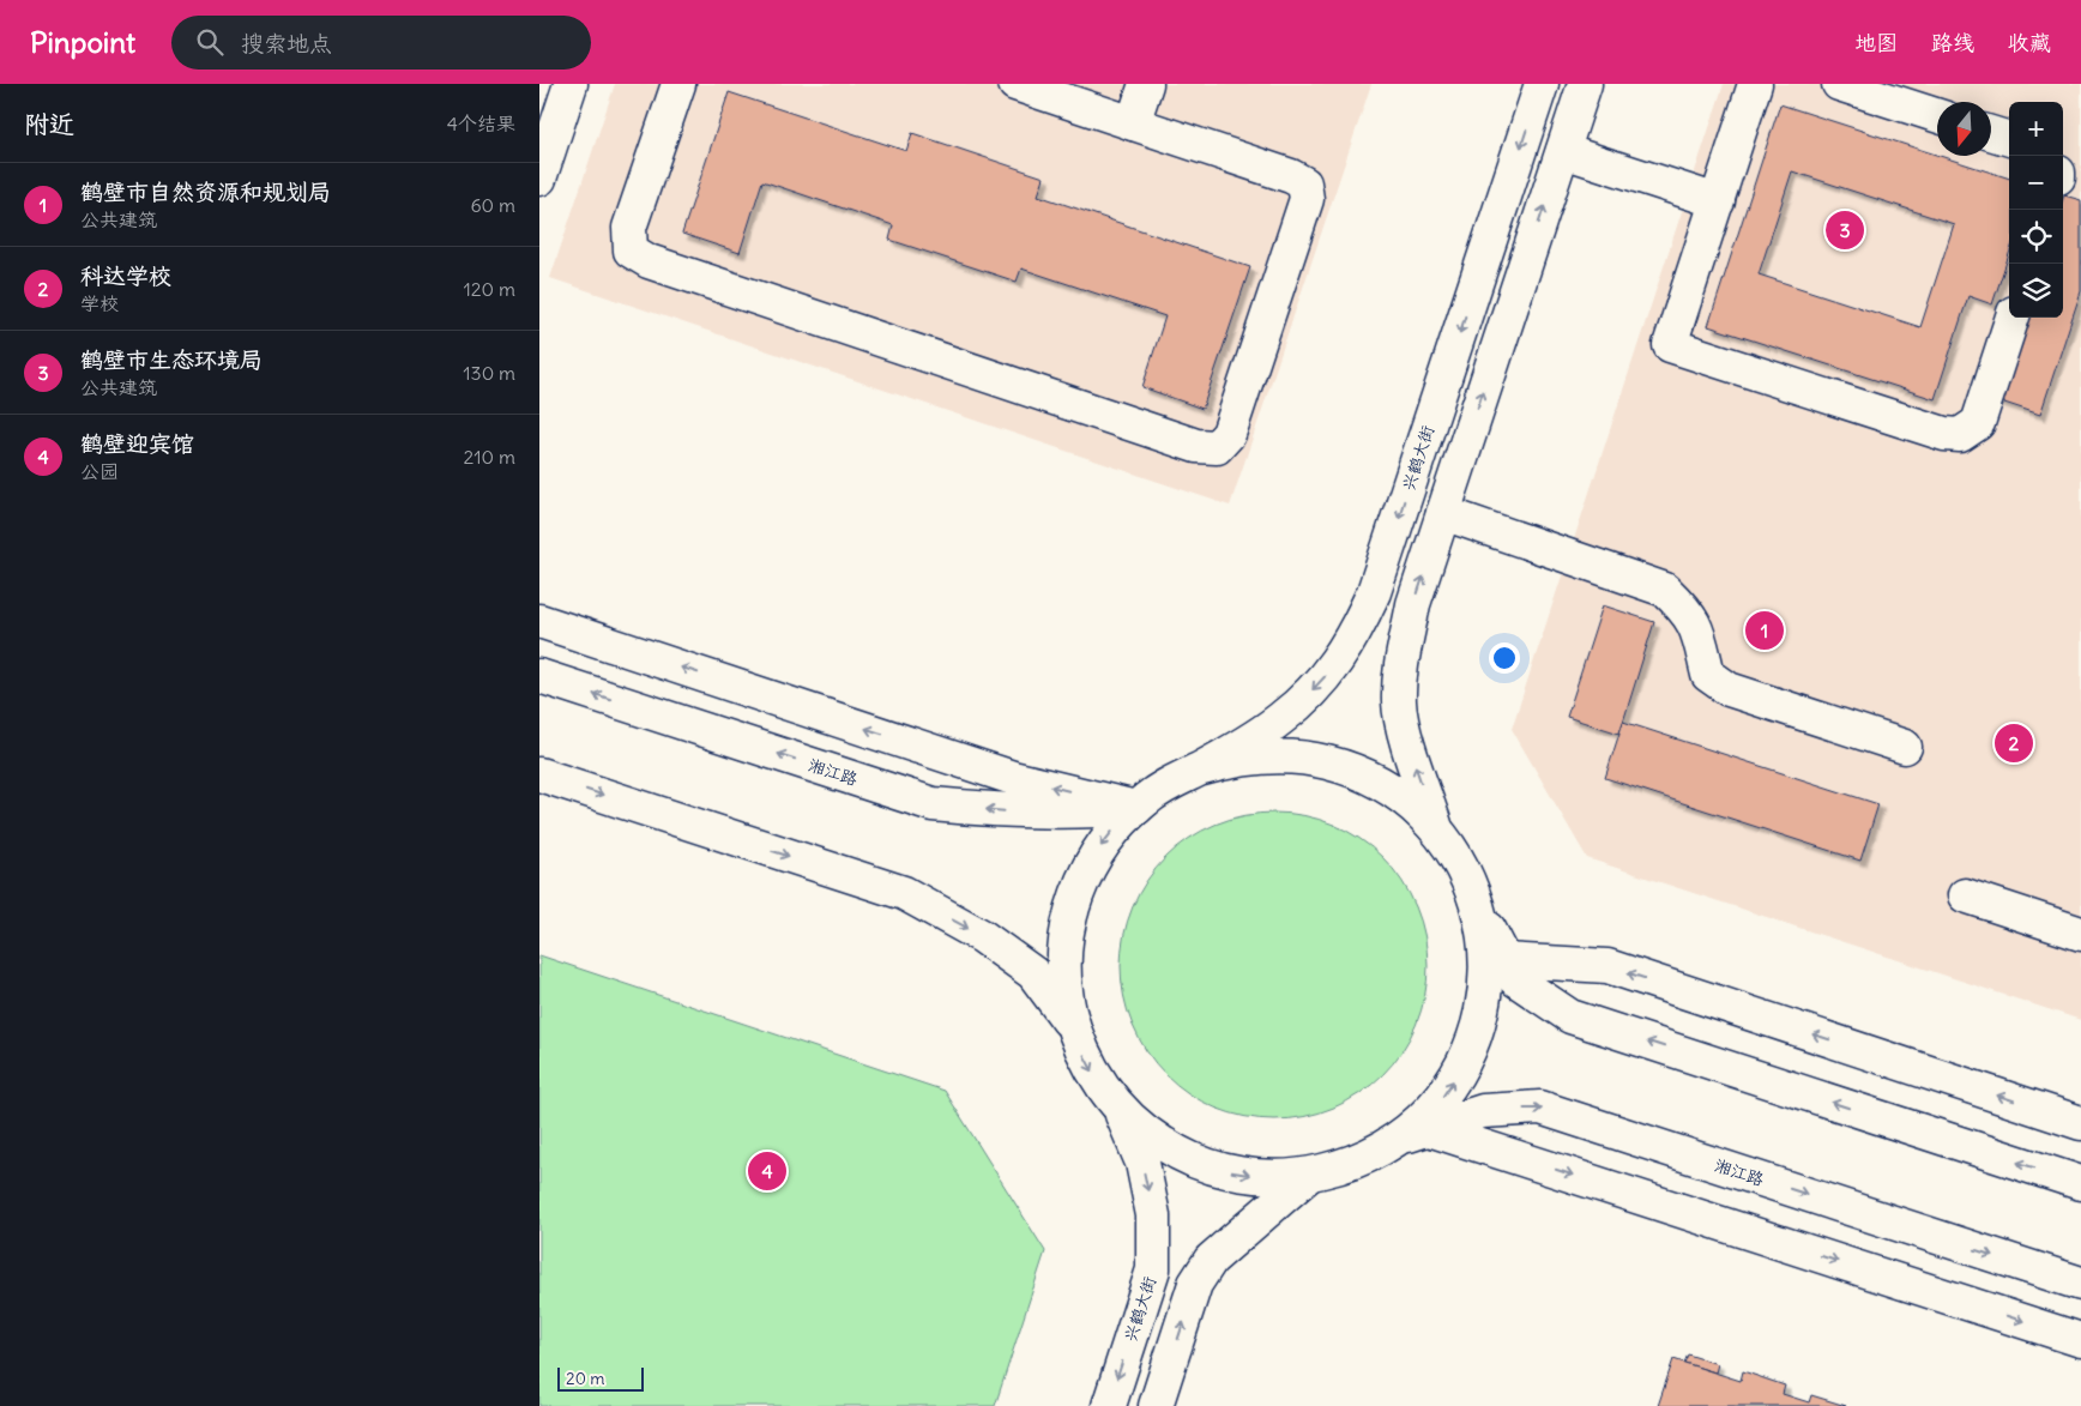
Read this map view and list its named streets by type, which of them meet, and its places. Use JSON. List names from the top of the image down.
{
  "streets": {
    "main road": ["兴鹤大街", "湘江路"]
  },
  "scale_bar": "20 m",
  "north": "bottom",
  "page": {
    "header": "Pinpoint",
    "search": "搜索地点",
    "nav": ["地图", "路线", "收藏"],
    "heading": ["附近", "4个结果"],
    "map_buttons": ["+", "−"],
    "list": [
      {
        "mark": "1",
        "name": "鹤壁市自然资源和规划局",
        "note": "公共建筑",
        "value": "60 m"
      },
      {
        "mark": "2",
        "name": "科达学校",
        "note": "学校",
        "value": "120 m"
      },
      {
        "mark": "3",
        "name": "鹤壁市生态环境局",
        "note": "公共建筑",
        "value": "130 m"
      },
      {
        "mark": "4",
        "name": "鹤壁迎宾馆",
        "note": "公园",
        "value": "210 m"
      }
    ],
    "pins": [
      "3",
      "1",
      "2",
      "4"
    ],
    "scale": "20 m"
  }
}
